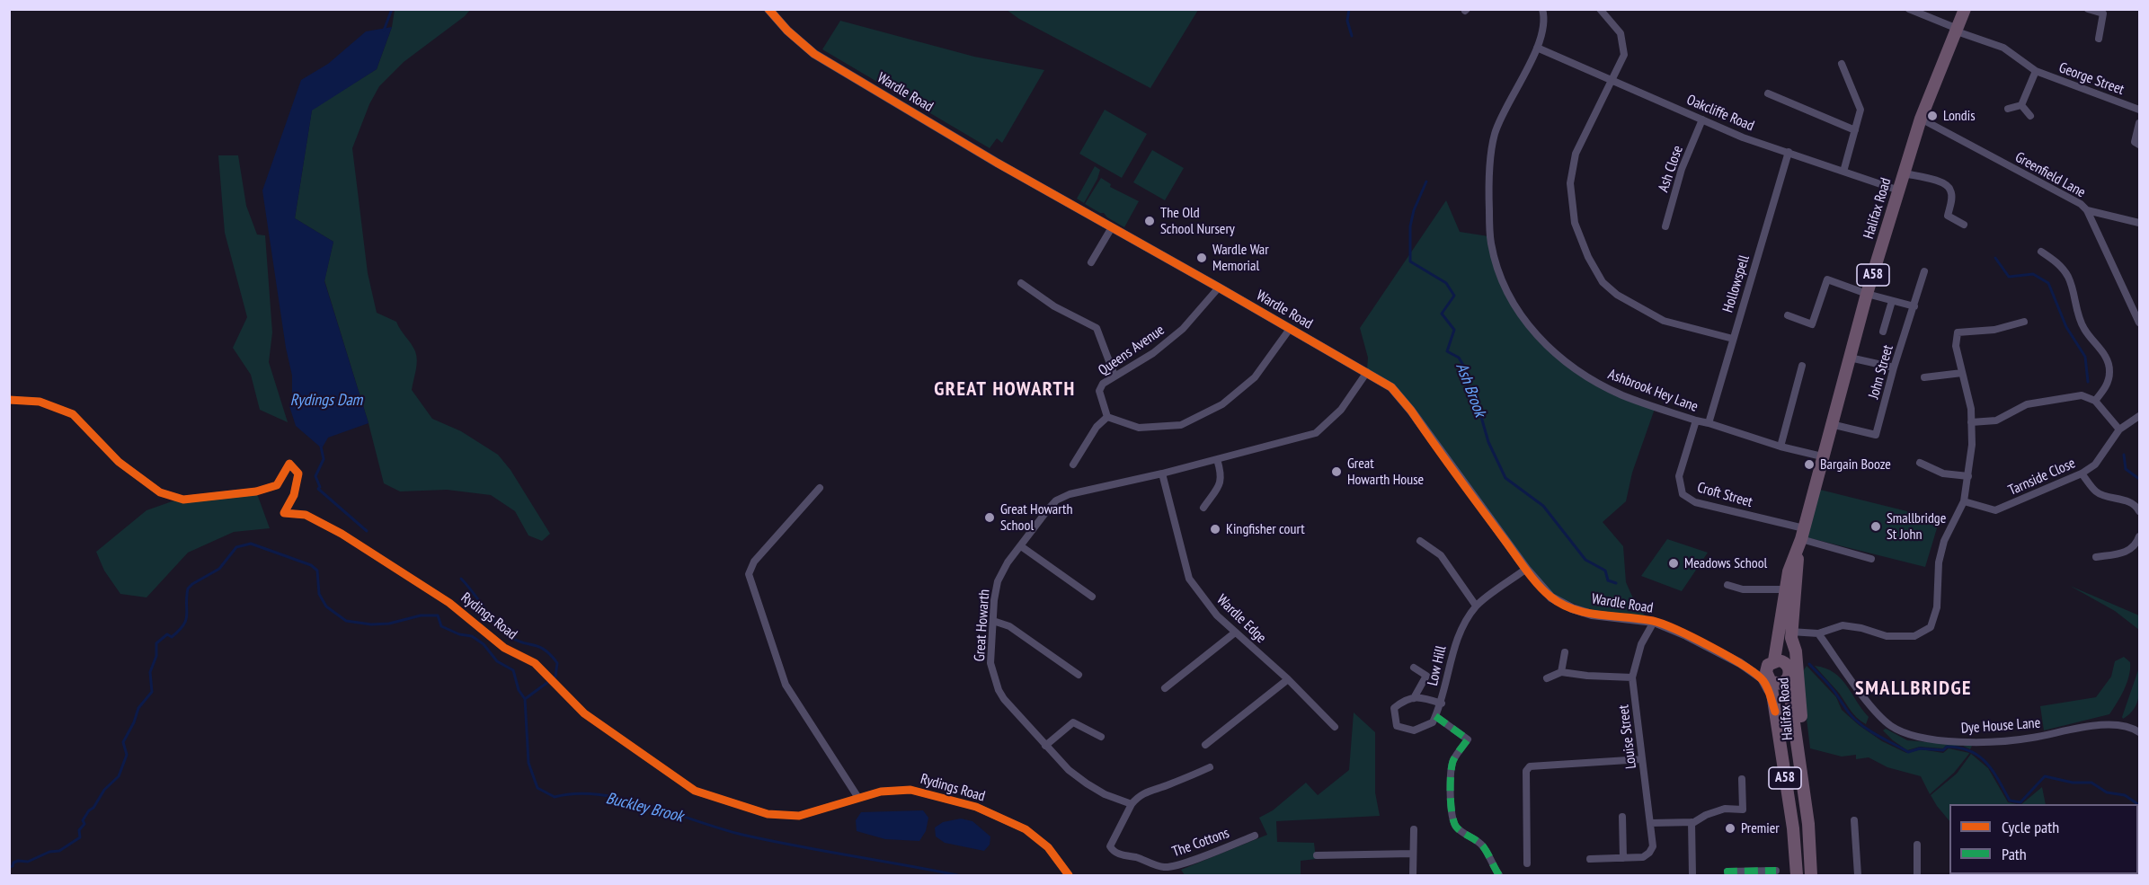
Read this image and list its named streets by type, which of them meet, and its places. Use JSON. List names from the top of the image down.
{
  "streets": {
    "highway": ["Halifax Road", "A58"],
    "street": [
      "George Street",
      "Wardle Road",
      "Oakcliffe Road",
      "Ash Close",
      "Greenfield Lane",
      "Hollowspell",
      "Queens Avenue",
      "John Street",
      "Ashbrook Hey Lane",
      "Tarnside Close",
      "Croft Street",
      "Rydings Road",
      "Wardle Edge",
      "Great Howarth",
      "Low Hill",
      "Dye House Lane",
      "Louise Street",
      "The Cottons"
    ]
  },
  "crossings": [
    ["George Street", "Halifax Road"],
    ["Wardle Road", "Halifax Road"],
    ["Wardle Road", "Queens Avenue"],
    ["Wardle Road", "Great Howarth"],
    ["Wardle Road", "Low Hill"],
    ["Wardle Road", "Louise Street"],
    ["Oakcliffe Road", "Ash Close"],
    ["Oakcliffe Road", "Halifax Road"],
    ["Oakcliffe Road", "Hollowspell"],
    ["Oakcliffe Road", "Ashbrook Hey Lane"],
    ["Greenfield Lane", "Halifax Road"],
    ["Halifax Road", "A58"],
    ["Halifax Road", "John Street"],
    ["Halifax Road", "Ashbrook Hey Lane"],
    ["Halifax Road", "Croft Street"],
    ["Hollowspell", "Ashbrook Hey Lane"],
    ["Ashbrook Hey Lane", "Croft Street"],
    ["Wardle Edge", "Great Howarth"],
    ["Great Howarth", "The Cottons"]
  ],
  "districts": ["GREAT HOWARTH", "SMALLBRIDGE"],
  "water": ["Ash Brook", "Rydings Dam", "Buckley Brook"],
  "places": [
    "Londis",
    "The Old School Nursery",
    "Wardle War Memorial",
    "Bargain Booze",
    "Great Howarth House",
    "Great Howarth School",
    "Smallbridge St John",
    "Kingfisher court",
    "Meadows School",
    "Premier"
  ],
  "legend": ["Cycle path", "Path"]
}
